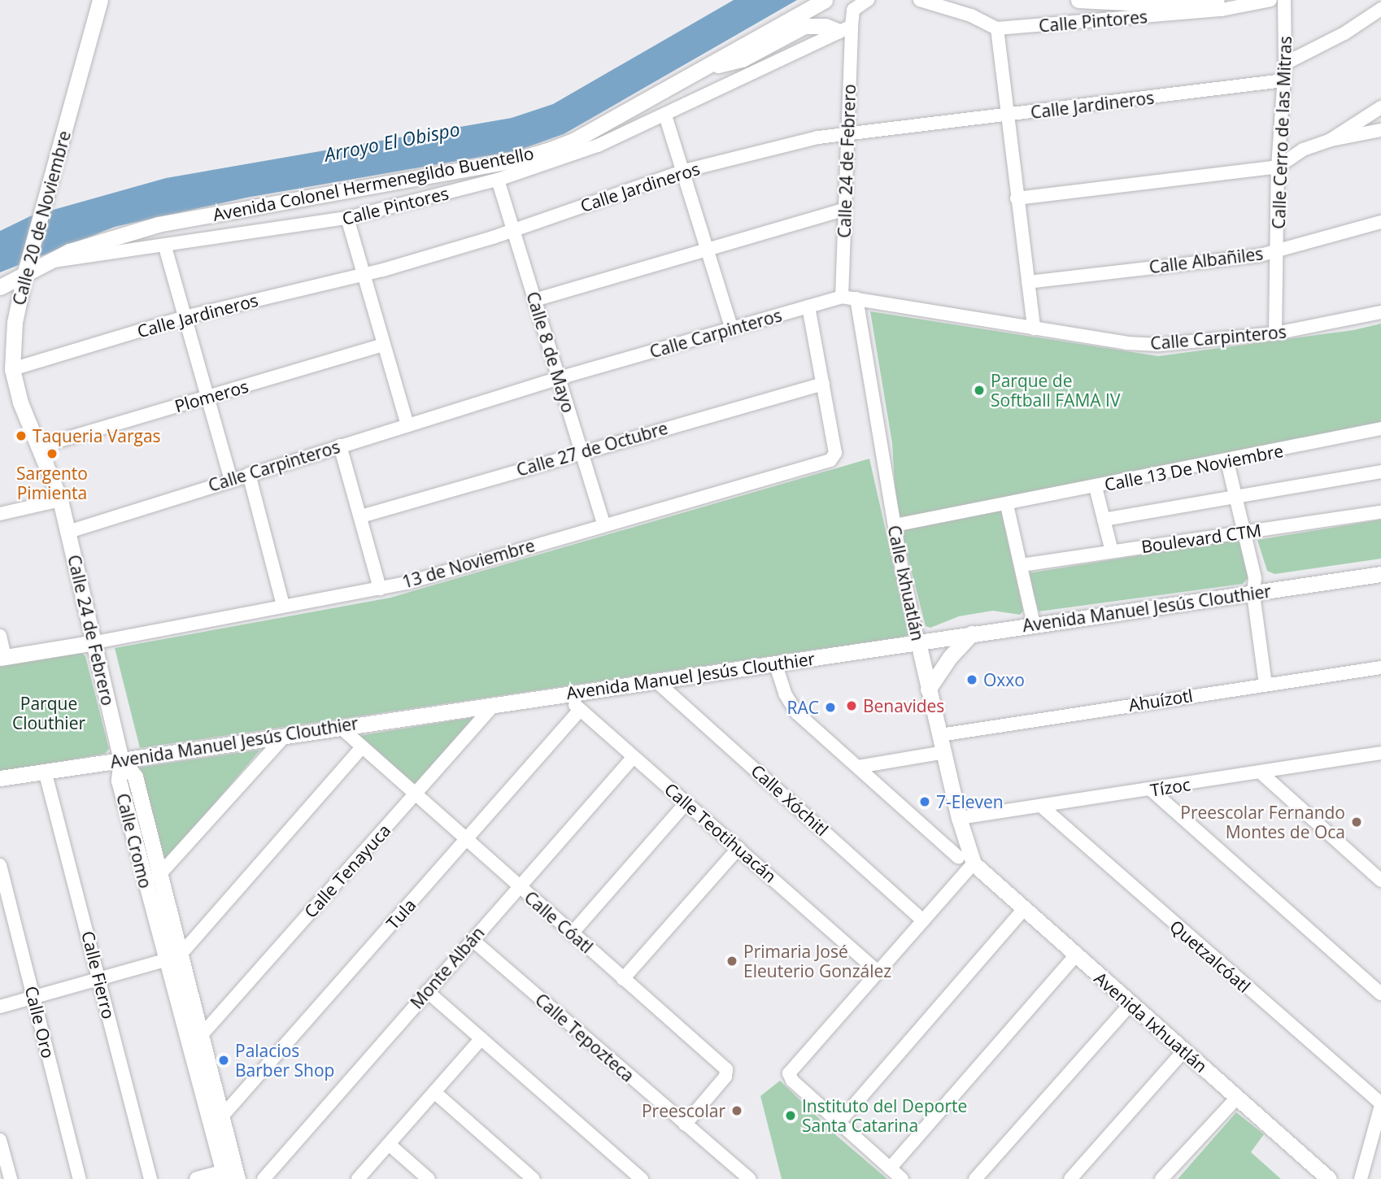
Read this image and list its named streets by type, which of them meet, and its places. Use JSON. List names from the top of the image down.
{
  "streets": {
    "street": [
      "Calle Pintores",
      "Calle Jardineros",
      "Calle Cerro de las Mitras",
      "Calle 24 de Febrero",
      "Avenida Colonel Hermenegildo Buentello",
      "Calle 20 de Noviembre",
      "Calle Albañiles",
      "Calle Carpinteros",
      "Calle 8 de Mayo",
      "Plomeros",
      "Calle 27 de Octubre",
      "Calle 13 De Noviembre",
      "Boulevard CTM",
      "13 de Noviembre",
      "Calle Ixhuatlán",
      "Avenida Manuel Jesús Clouthier",
      "Ahuízotl",
      "Tízoc",
      "Calle Xóchitl",
      "Calle Teotihuacán",
      "Calle Cromo",
      "Calle Tenayuca",
      "Tula",
      "Calle Cóatl",
      "Quetzalcóatl",
      "Monte Albán",
      "Calle Fierro",
      "Calle Oro",
      "Avenida Ixhuatlán",
      "Calle Tepozteca"
    ]
  },
  "crossings": [
    ["Calle Pintores", "Calle 24 de Febrero"],
    ["Calle Pintores", "Avenida Colonel Hermenegildo Buentello"],
    ["Calle Pintores", "Calle 8 de Mayo"],
    ["Calle Jardineros", "Calle Cerro de las Mitras"],
    ["Calle Jardineros", "Calle 24 de Febrero"],
    ["Calle Jardineros", "Calle 20 de Noviembre"],
    ["Calle Jardineros", "Calle 8 de Mayo"],
    ["Calle Cerro de las Mitras", "Calle Albañiles"],
    ["Calle Cerro de las Mitras", "Calle Carpinteros"],
    ["Calle 24 de Febrero", "Calle 20 de Noviembre"],
    ["Calle 24 de Febrero", "Calle Carpinteros"],
    ["Calle 24 de Febrero", "13 de Noviembre"],
    ["Calle 24 de Febrero", "Avenida Manuel Jesús Clouthier"],
    ["Calle 24 de Febrero", "Calle Cromo"],
    ["Avenida Colonel Hermenegildo Buentello", "Calle 20 de Noviembre"],
    ["Calle 20 de Noviembre", "Plomeros"],
    ["Calle Carpinteros", "Calle 8 de Mayo"],
    ["Calle Carpinteros", "Calle Ixhuatlán"],
    ["Calle 8 de Mayo", "Calle 27 de Octubre"],
    ["Calle 8 de Mayo", "13 de Noviembre"],
    ["Calle 27 de Octubre", "13 de Noviembre"],
    ["Calle 13 De Noviembre", "Calle Ixhuatlán"],
    ["Calle Ixhuatlán", "Avenida Manuel Jesús Clouthier"],
    ["Calle Ixhuatlán", "Ahuízotl"],
    ["Calle Ixhuatlán", "Tízoc"],
    ["Calle Ixhuatlán", "Avenida Ixhuatlán"],
    ["Avenida Manuel Jesús Clouthier", "Calle Xóchitl"],
    ["Avenida Manuel Jesús Clouthier", "Calle Teotihuacán"],
    ["Avenida Manuel Jesús Clouthier", "Calle Cromo"],
    ["Avenida Manuel Jesús Clouthier", "Calle Tenayuca"],
    ["Avenida Manuel Jesús Clouthier", "Calle Cóatl"],
    ["Avenida Manuel Jesús Clouthier", "Calle Fierro"],
    ["Tízoc", "Quetzalcóatl"],
    ["Calle Teotihuacán", "Tula"],
    ["Calle Teotihuacán", "Monte Albán"],
    ["Calle Cromo", "Calle Tenayuca"],
    ["Calle Cromo", "Tula"],
    ["Calle Tenayuca", "Calle Cóatl"],
    ["Tula", "Calle Cóatl"],
    ["Calle Cóatl", "Monte Albán"],
    ["Calle Cóatl", "Calle Tepozteca"],
    ["Monte Albán", "Calle Tepozteca"]
  ],
  "water": ["Arroyo El Obispo"],
  "parks": ["Parque Clouthier"],
  "places": [
    "Parque de Softball FAMA IV",
    "Taqueria Vargas",
    "Sargento Pimienta",
    "Oxxo",
    "Benavides",
    "RAC",
    "7-Eleven",
    "Preescolar Fernando Montes de Oca",
    "Primaria José Eleuterio González",
    "Palacios Barber Shop",
    "Preescolar",
    "Instituto del Deporte Santa Catarina"
  ]
}
